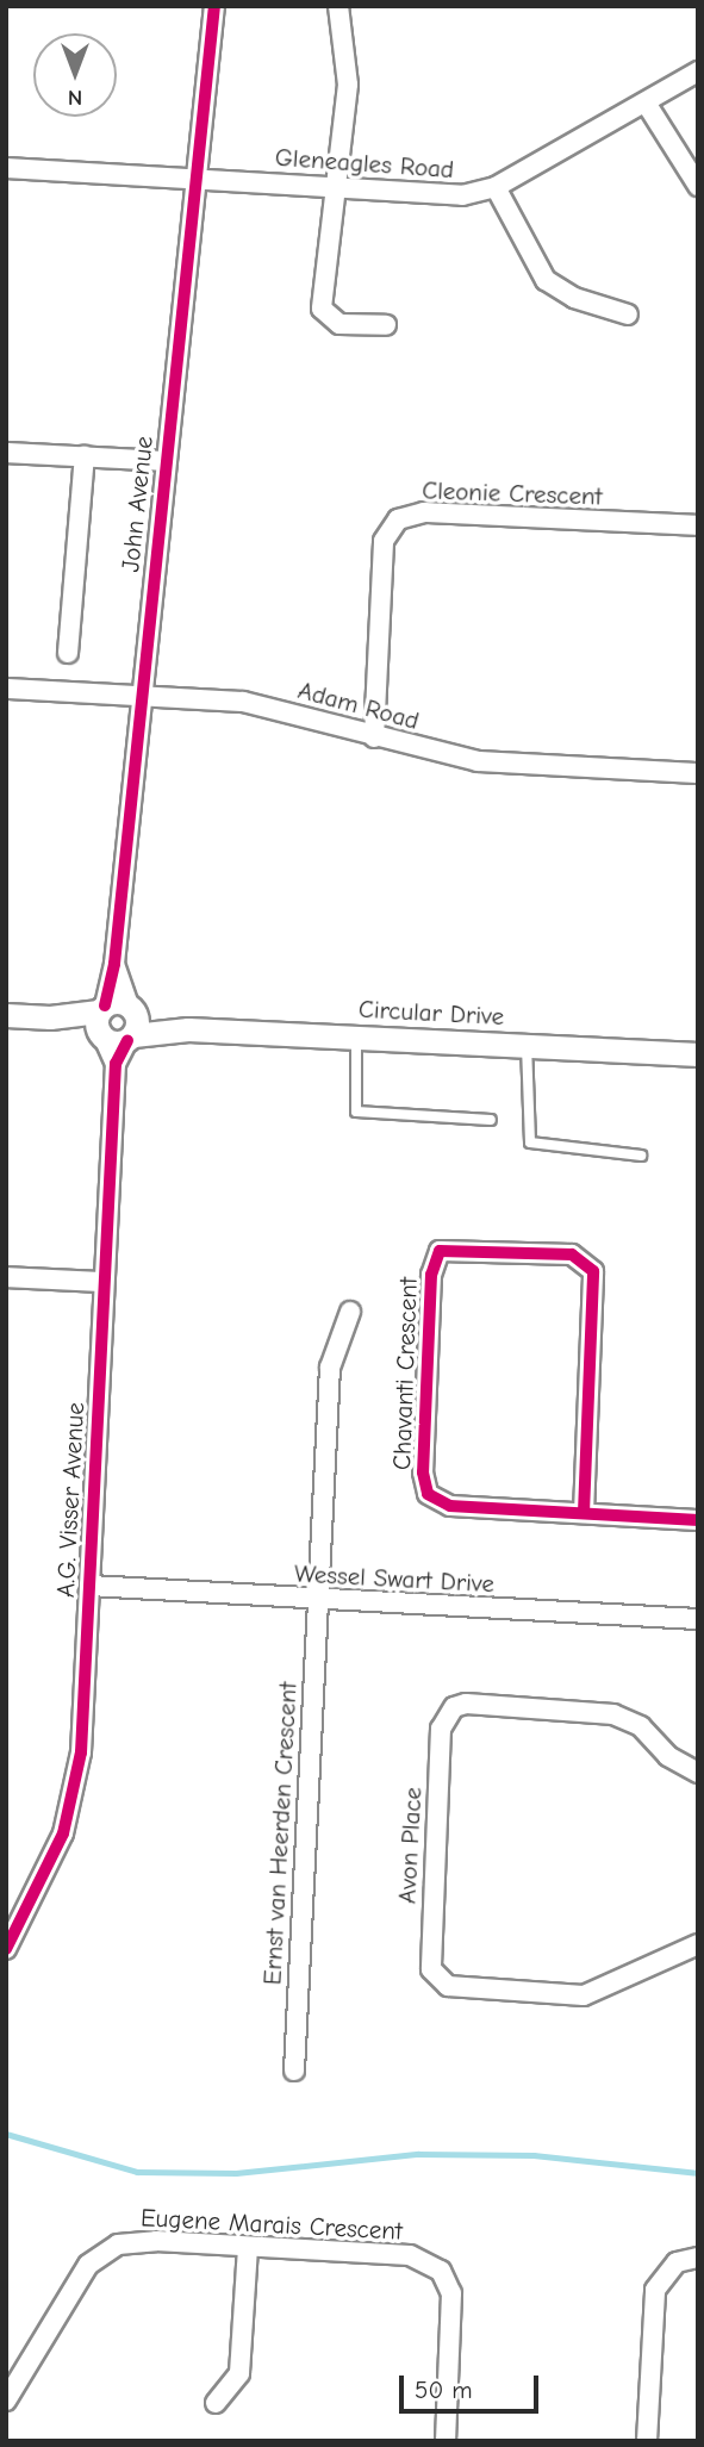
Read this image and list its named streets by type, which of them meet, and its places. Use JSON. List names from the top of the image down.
{
  "streets": {
    "street": [
      "Gleneagles Road",
      "Cleonie Crescent",
      "John Avenue",
      "Adam Road",
      "Circular Drive",
      "Chavanti Crescent",
      "A.G. Visser Avenue",
      "Wessel Swart Drive",
      "Ernst van Heerden Crescent",
      "Avon Place",
      "Eugene Marais Crescent"
    ]
  },
  "crossings": [
    ["Gleneagles Road", "John Avenue"],
    ["Cleonie Crescent", "Adam Road"],
    ["John Avenue", "Adam Road"],
    ["John Avenue", "Circular Drive"],
    ["John Avenue", "A.G. Visser Avenue"],
    ["Circular Drive", "A.G. Visser Avenue"],
    ["A.G. Visser Avenue", "Wessel Swart Drive"],
    ["Wessel Swart Drive", "Ernst van Heerden Crescent"]
  ],
  "scale_bar": "50 m",
  "north": "bottom"
}
